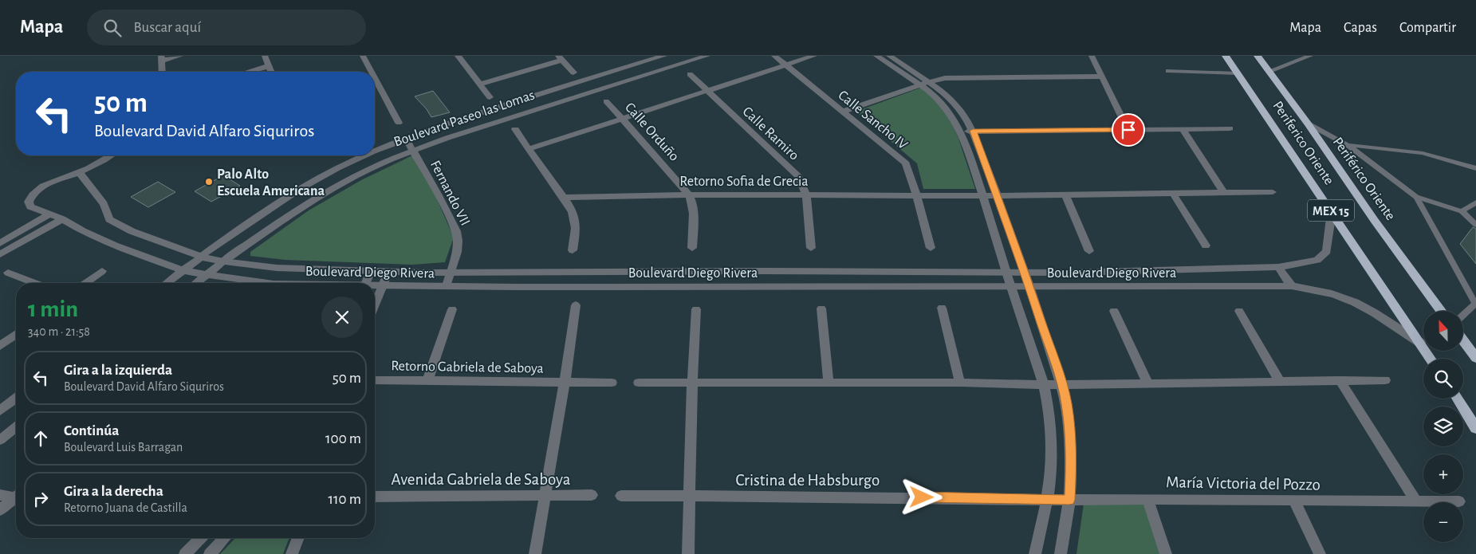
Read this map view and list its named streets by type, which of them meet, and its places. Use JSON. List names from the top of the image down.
{
  "streets": {
    "highway": ["Periferico Oriente", "Periférico Oriente", "MEX 15"],
    "street": [
      "Boulevard Paseo las Lomas",
      "Calle Sancho IV",
      "Calle Orduño",
      "Calle Ramiro",
      "Retorno Sofia de Grecia",
      "Fernando VII",
      "Boulevard Diego Rivera",
      "Retorno Gabriela de Saboya",
      "Avenida Gabriela de Saboya",
      "Cristina de Habsburgo",
      "María Victoria del Pozzo"
    ]
  },
  "crossings": [
    ["Boulevard Paseo las Lomas", "Fernando VII"],
    ["Boulevard Paseo las Lomas", "Boulevard Diego Rivera"],
    ["Calle Sancho IV", "Retorno Sofia de Grecia"],
    ["Calle Orduño", "Retorno Sofia de Grecia"],
    ["Calle Ramiro", "Retorno Sofia de Grecia"],
    ["Periferico Oriente", "Boulevard Diego Rivera"],
    ["Fernando VII", "Boulevard Diego Rivera"],
    ["Cristina de Habsburgo", "María Victoria del Pozzo"]
  ],
  "places": ["Palo Alto Escuela Americana"],
  "north": "top",
  "page": {
    "header": "Mapa",
    "search": "Buscar aquí",
    "nav": ["Mapa", "Capas", "Compartir"],
    "turn": ["50 m", "Boulevard David Alfaro Siquriros"],
    "heading": ["1 min", "340 m · 21:58"],
    "map_buttons": ["+", "−"],
    "list": [
      {
        "name": "Gira a la izquierda",
        "note": "Boulevard David Alfaro Siquriros",
        "value": "50 m"
      },
      {
        "name": "Continúa",
        "note": "Boulevard Luis Barragan",
        "value": "100 m"
      },
      {
        "name": "Gira a la derecha",
        "note": "Retorno Juana de Castilla",
        "value": "110 m"
      }
    ]
  }
}
